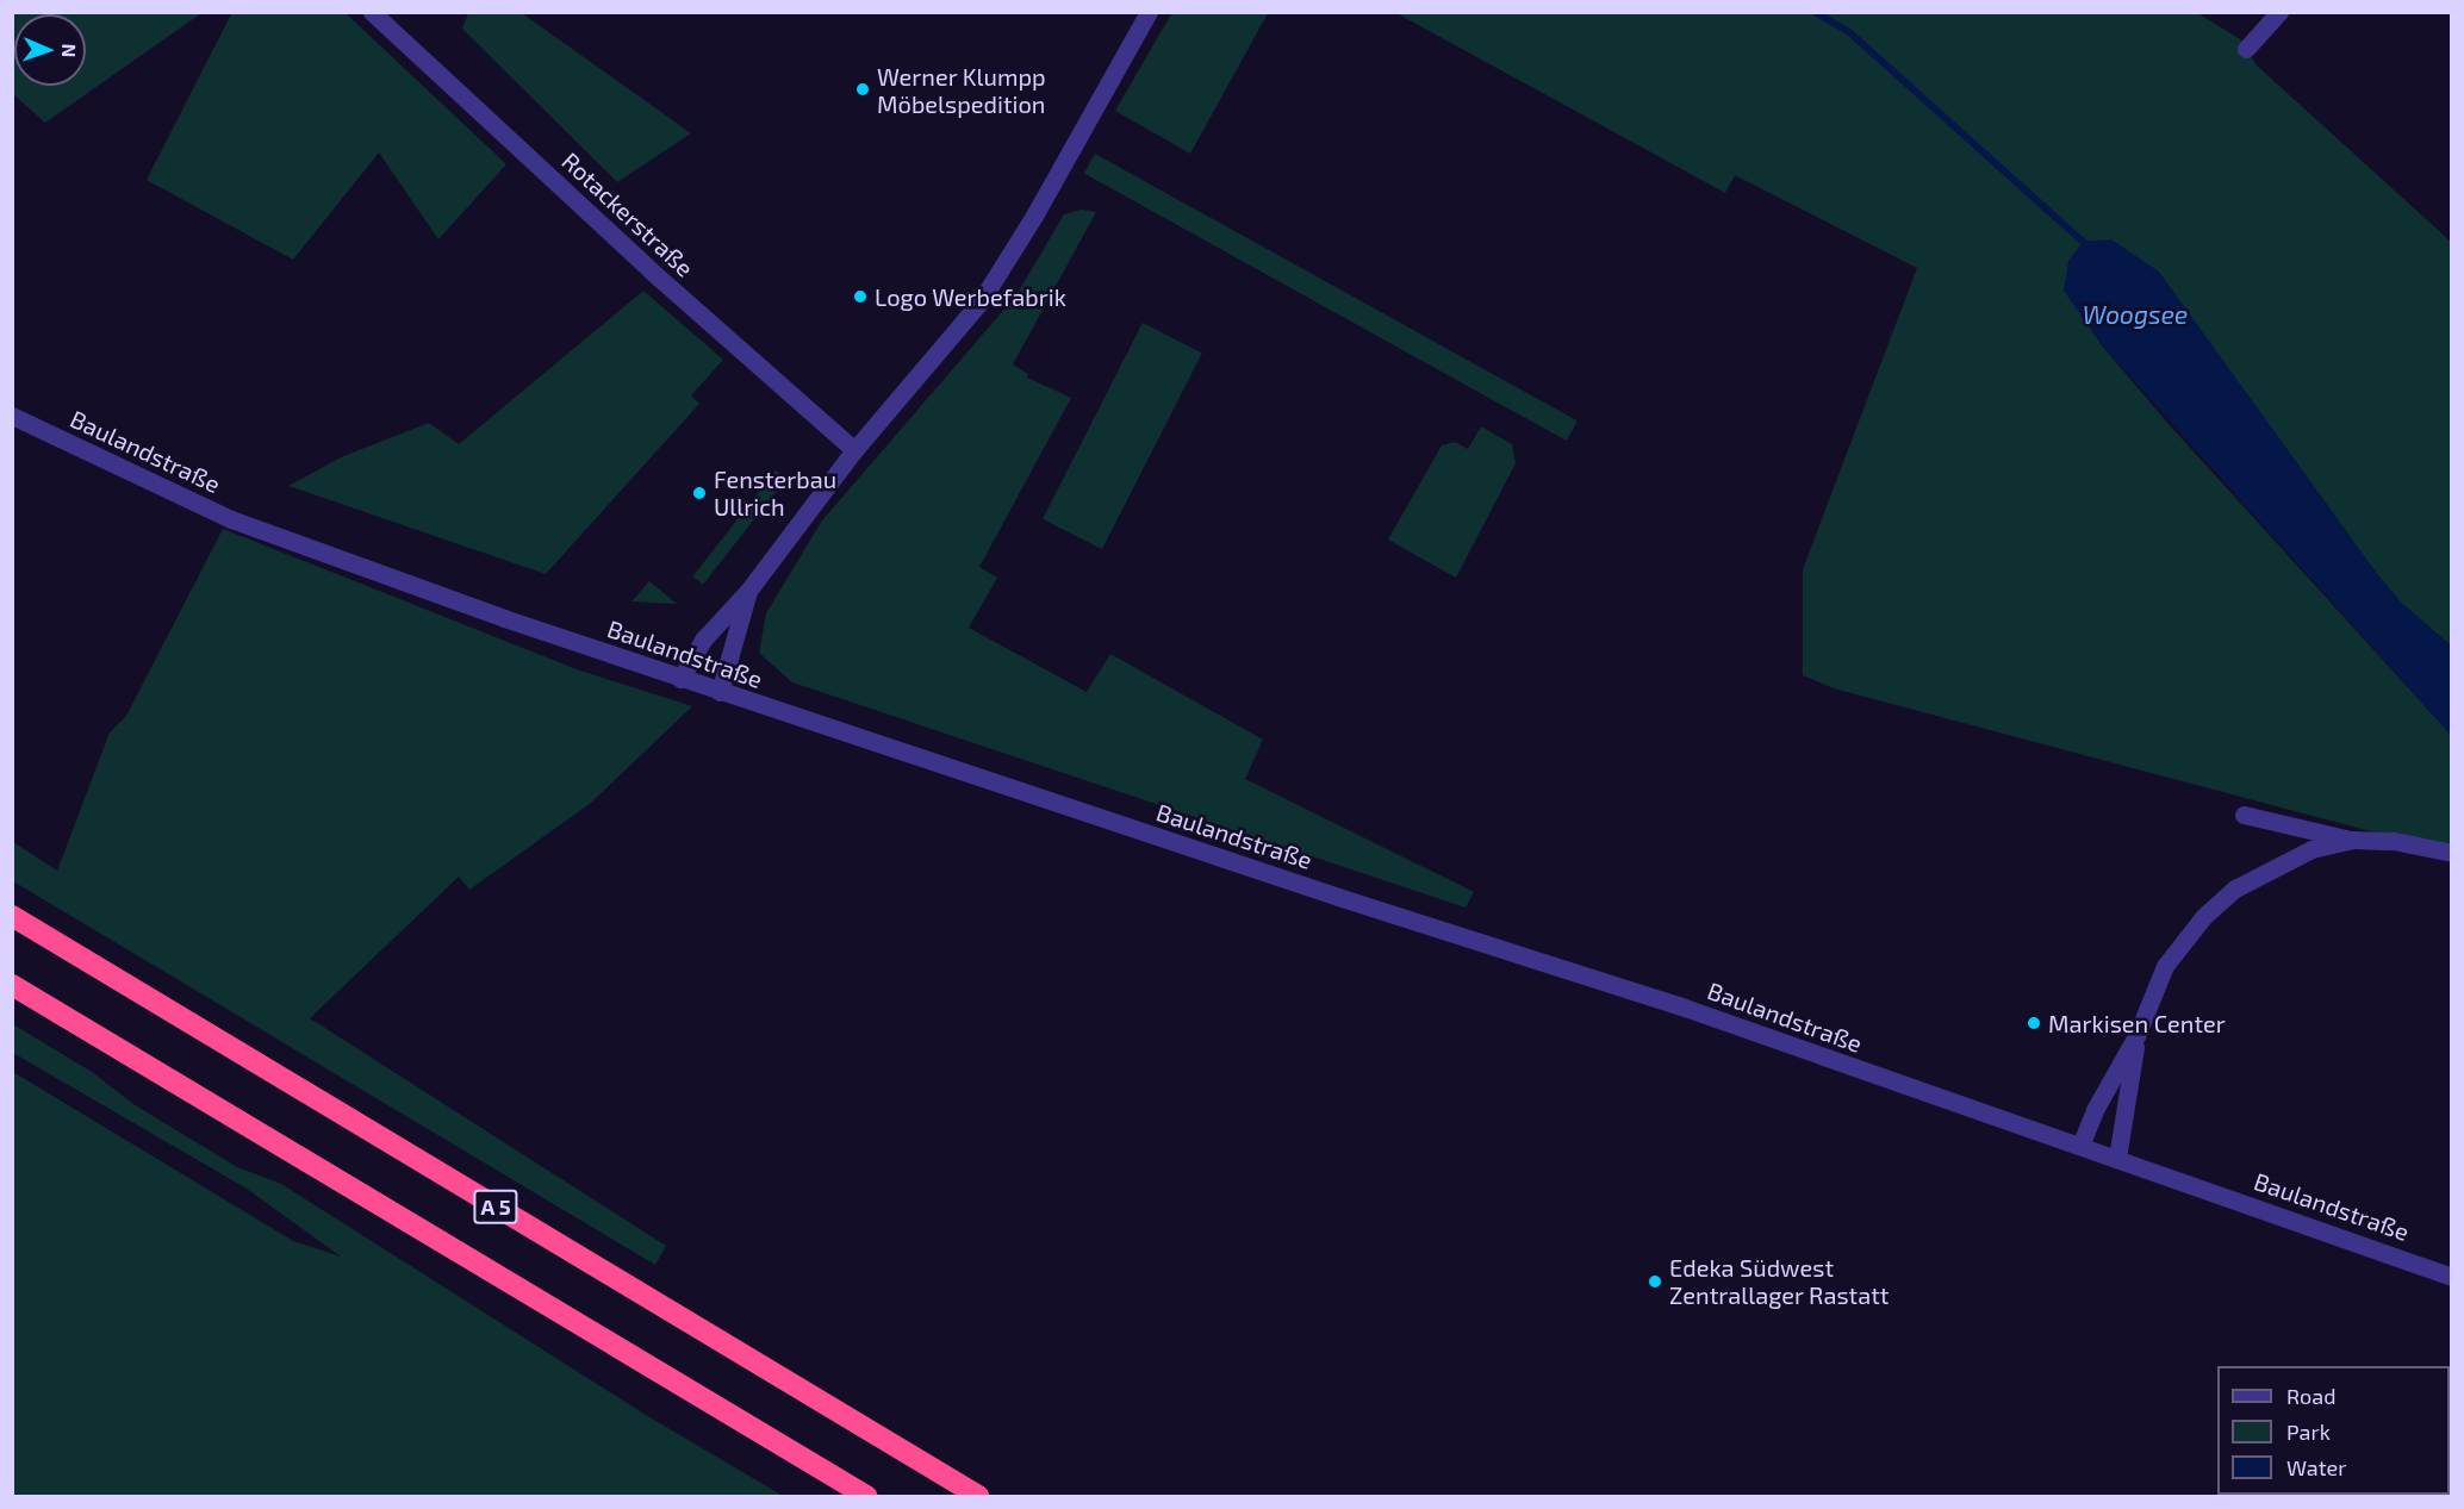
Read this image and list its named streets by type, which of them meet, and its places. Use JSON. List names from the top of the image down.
{
  "streets": {
    "highway": ["A 5"],
    "street": ["Rotackerstraße", "Baulandstraße"]
  },
  "water": ["Woogsee"],
  "places": [
    "Werner Klumpp Möbelspedition",
    "Logo Werbefabrik",
    "Fensterbau Ullrich",
    "Markisen Center",
    "Edeka Südwest Zentrallager Rastatt"
  ],
  "legend": ["Road", "Park", "Water"],
  "north": "right"
}
